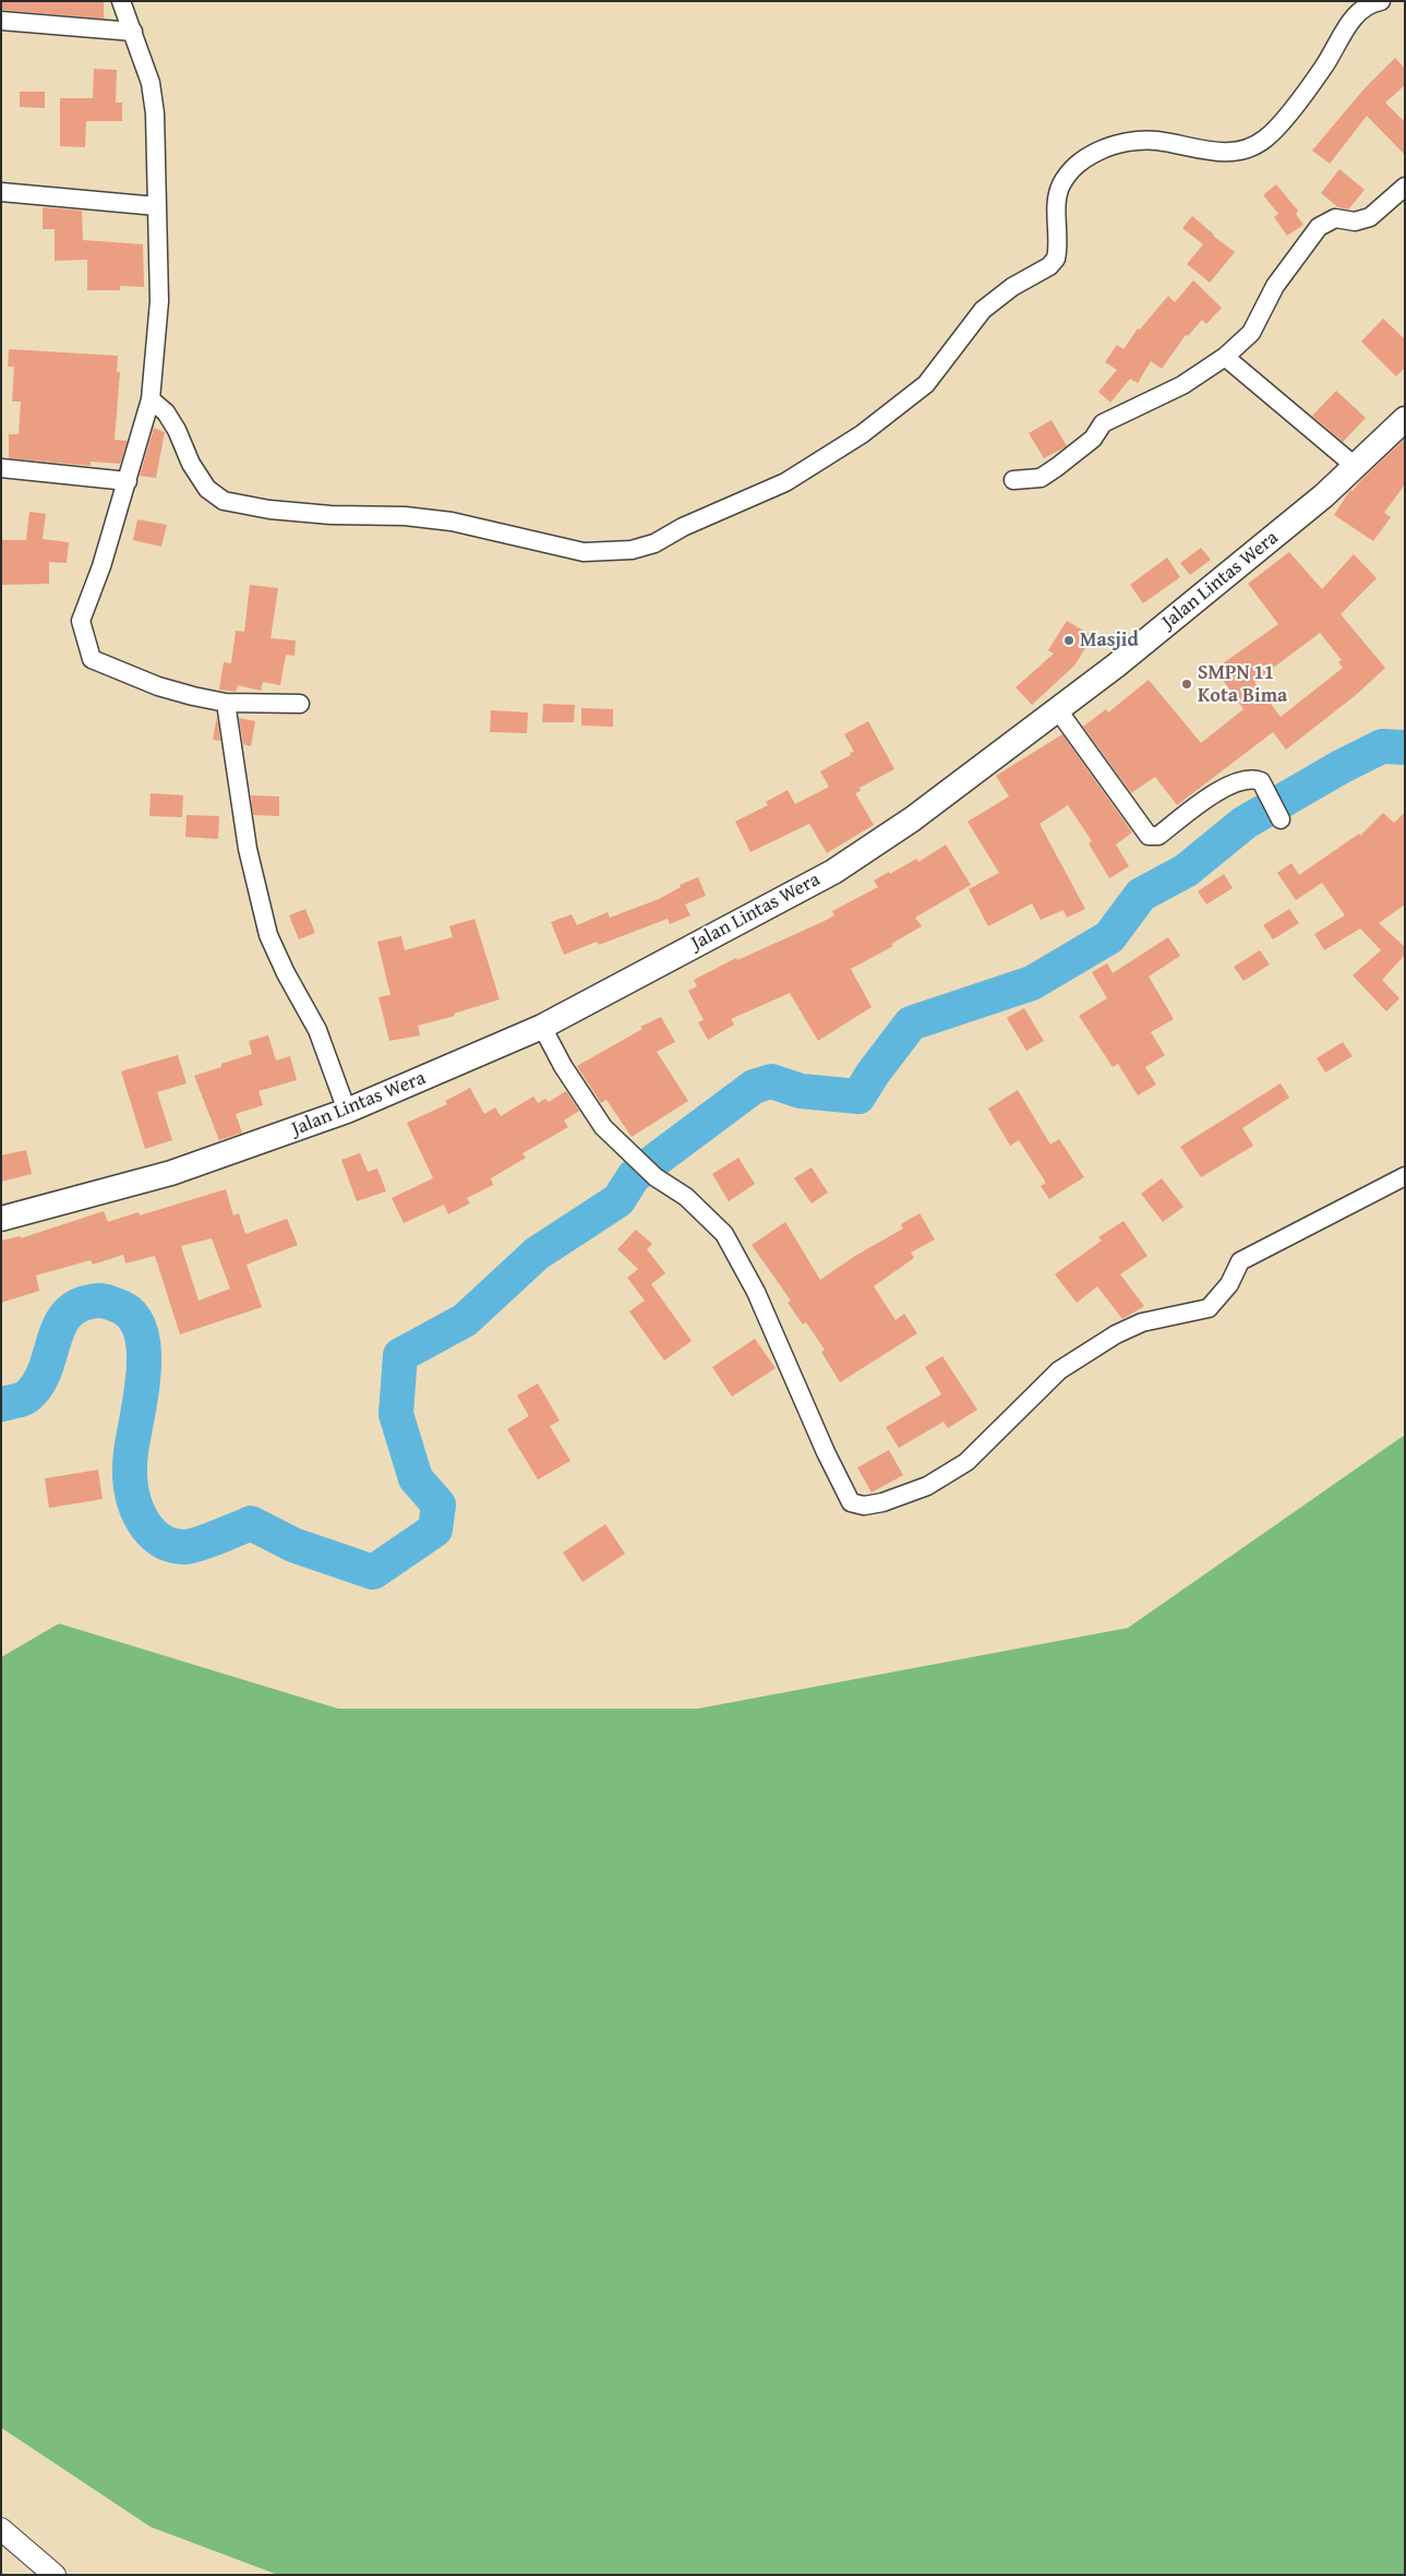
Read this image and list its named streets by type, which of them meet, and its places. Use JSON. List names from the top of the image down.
{
  "streets": {
    "main road": ["Jalan Lintas Wera"]
  },
  "places": ["Masjid", "SMPN 11 Kota Bima"]
}
